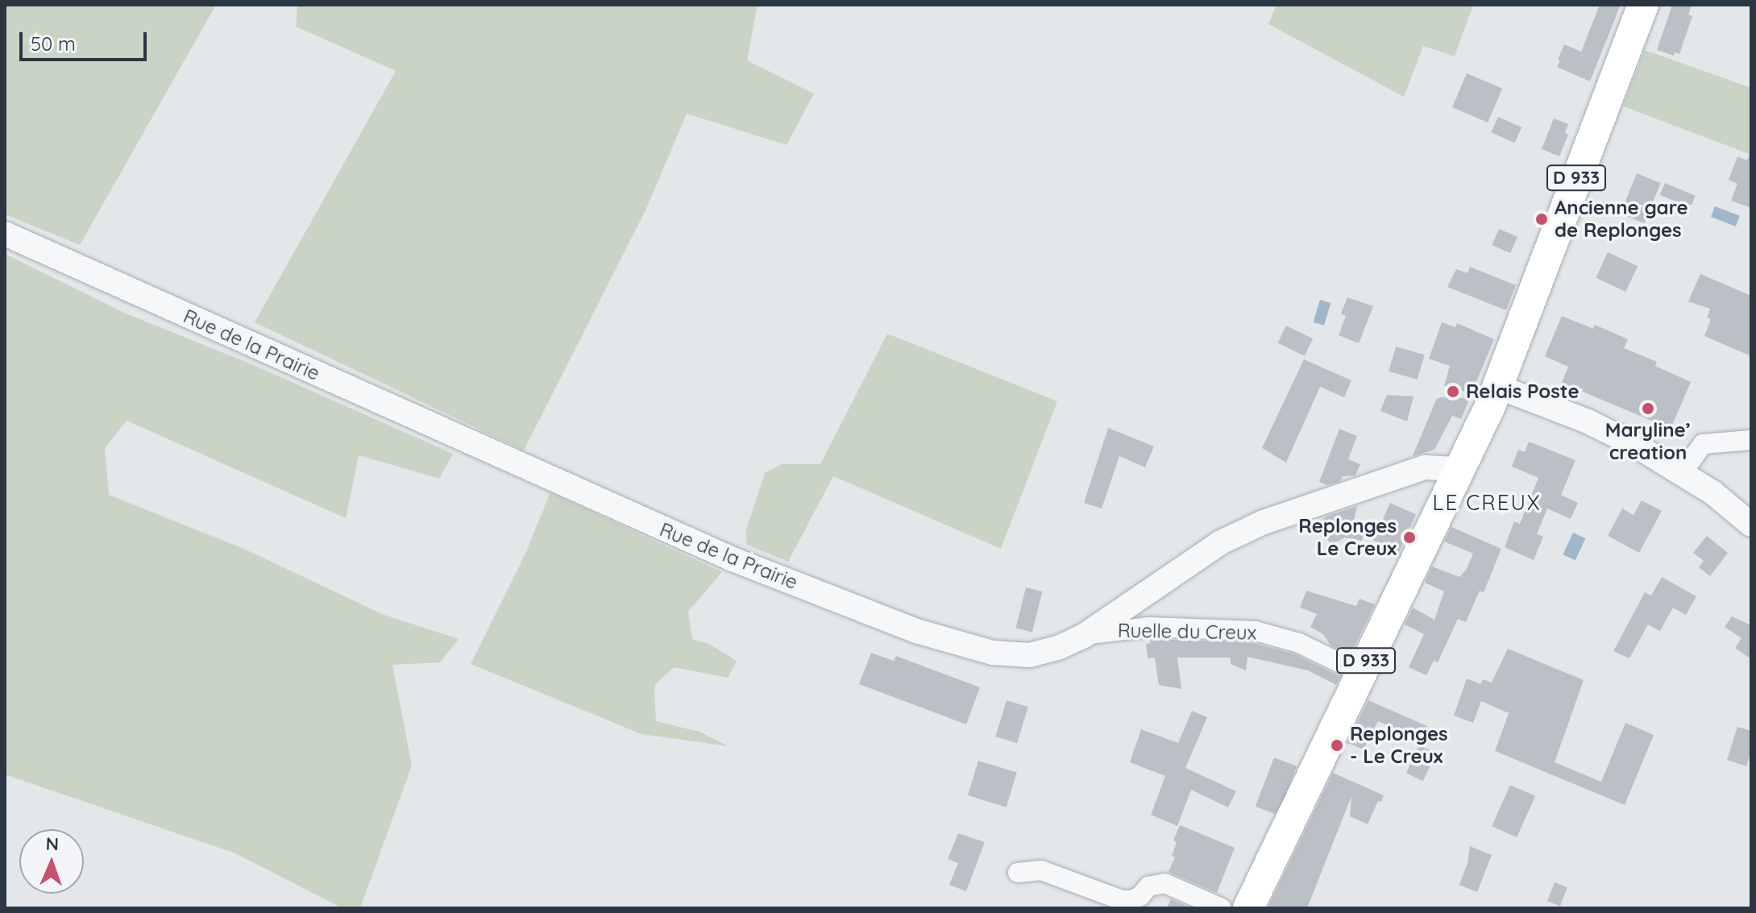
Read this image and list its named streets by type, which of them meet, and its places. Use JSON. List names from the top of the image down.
{
  "streets": {
    "main road": ["D 933"],
    "street": ["Rue de la Prairie", "Ruelle du Creux"]
  },
  "crossings": [
    ["D 933", "Rue de la Prairie"],
    ["D 933", "Ruelle du Creux"],
    ["Rue de la Prairie", "Ruelle du Creux"]
  ],
  "districts": ["LE CREUX"],
  "places": [
    "Ancienne gare de Replonges",
    "Relais Poste",
    "Maryline’ creation",
    "Replonges Le Creux",
    "Replonges - Le Creux"
  ],
  "scale_bar": "50 m",
  "north": "top"
}
